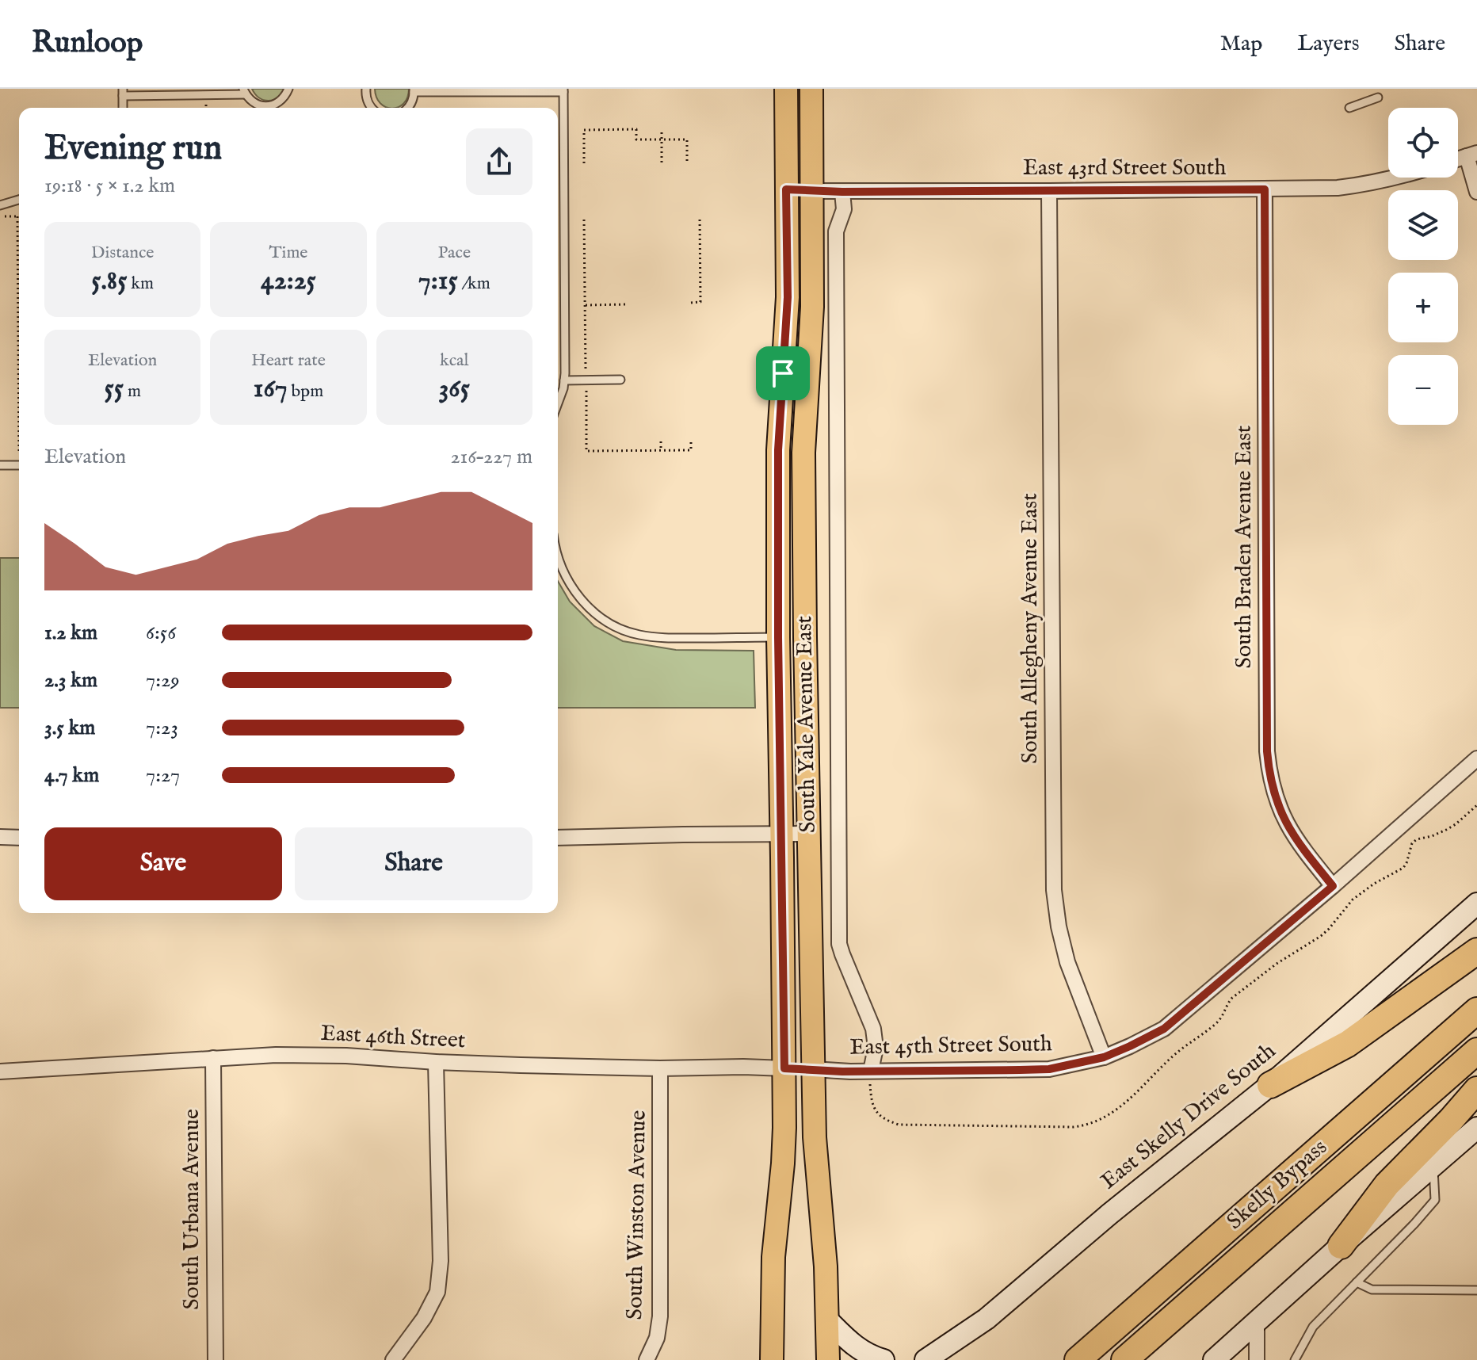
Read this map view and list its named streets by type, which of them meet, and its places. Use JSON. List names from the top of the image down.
{
  "streets": {
    "highway": ["Skelly Bypass"],
    "main road": ["South Yale Avenue East", "East Skelly Drive South"],
    "street": [
      "East 43rd Street South",
      "South Braden Avenue East",
      "South Allegheny Avenue East",
      "East 46th Street",
      "East 45th Street South",
      "South Urbana Avenue",
      "South Winston Avenue"
    ]
  },
  "crossings": [
    ["East 43rd Street South", "South Braden Avenue East"],
    ["East 43rd Street South", "South Allegheny Avenue East"],
    ["East 43rd Street South", "South Yale Avenue East"],
    ["South Braden Avenue East", "East 45th Street South"],
    ["South Allegheny Avenue East", "East 45th Street South"],
    ["South Yale Avenue East", "East 46th Street"],
    ["South Yale Avenue East", "East 45th Street South"],
    ["East 46th Street", "South Urbana Avenue"],
    ["East 46th Street", "South Winston Avenue"]
  ],
  "page": {
    "header": "Runloop",
    "nav": ["Map", "Layers", "Share"],
    "map_buttons": ["+", "−"],
    "heading": ["Evening run", "19:18 · 5 × 1.2 km"],
    "stats": [
      ["Distance", "5.85 km"],
      ["Time", "42:25"],
      ["Pace", "7:15 /km"],
      ["Elevation", "55 m"],
      ["Heart rate", "167 bpm"],
      ["kcal", "365"]
    ],
    "chart": ["Elevation", "216–227 m"],
    "list": [
      {
        "name": "1.2 km",
        "note": "6:56"
      },
      {
        "name": "2.3 km",
        "note": "7:29"
      },
      {
        "name": "3.5 km",
        "note": "7:23"
      },
      {
        "name": "4.7 km",
        "note": "7:27"
      }
    ],
    "buttons": ["Save", "Share"]
  }
}
